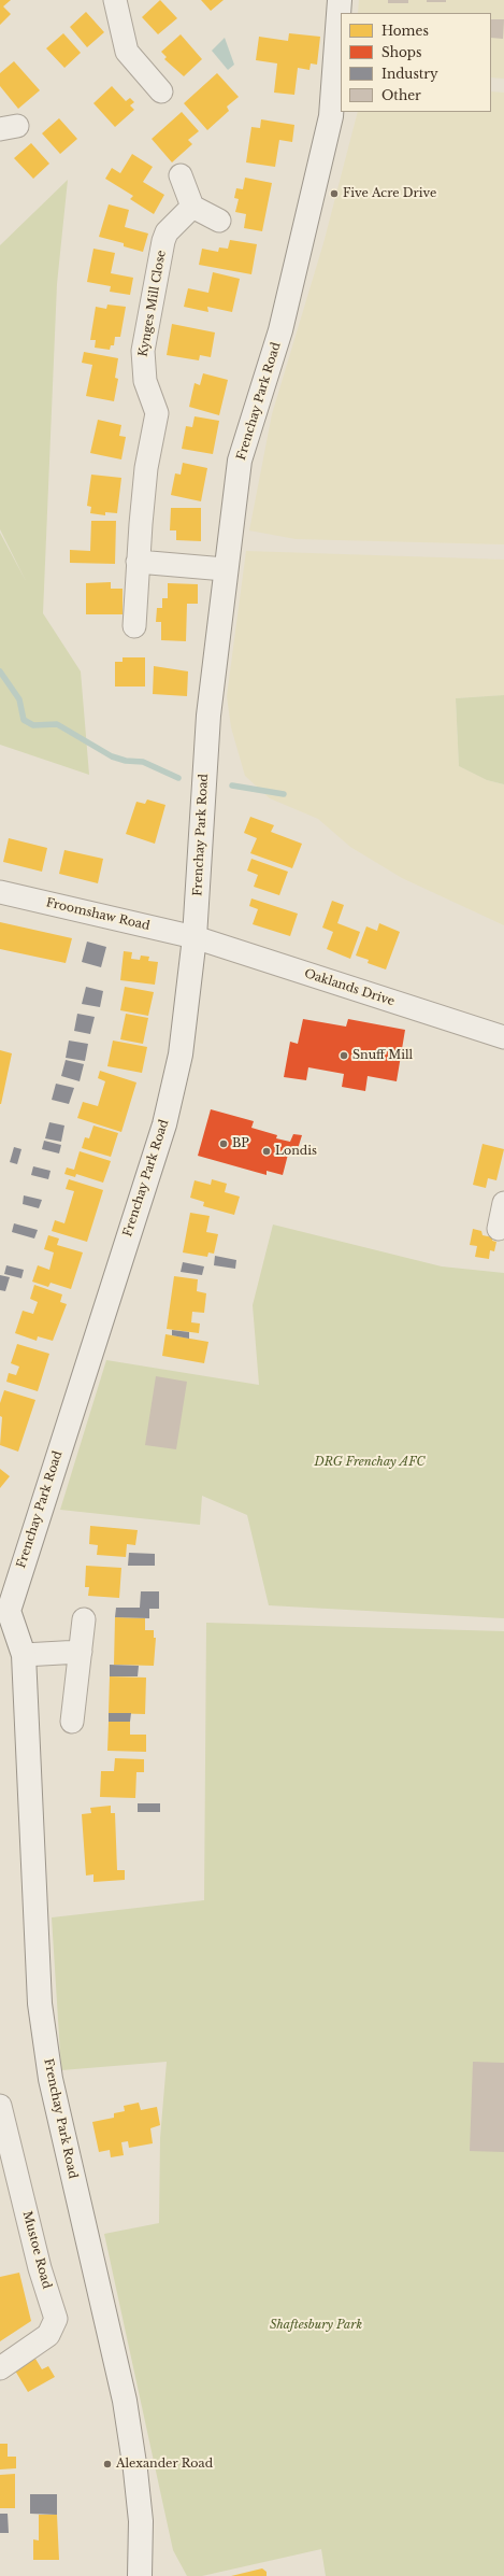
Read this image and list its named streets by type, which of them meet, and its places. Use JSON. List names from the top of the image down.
{
  "streets": {
    "main road": ["Frenchay Park Road"],
    "street": [
      "Kynges Mill Close",
      "Froomshaw Road",
      "Oaklands Drive",
      "Mustoe Road"
    ]
  },
  "crossings": [
    ["Frenchay Park Road", "Froomshaw Road"],
    ["Frenchay Park Road", "Oaklands Drive"],
    ["Froomshaw Road", "Oaklands Drive"]
  ],
  "parks": ["DRG Frenchay AFC", "Shaftesbury Park"],
  "places": [
    "Five Acre Drive",
    "Snuff Mill",
    "BP",
    "Londis",
    "Alexander Road"
  ],
  "legend": [
    "Homes",
    "Shops",
    "Industry",
    "Other"
  ]
}
